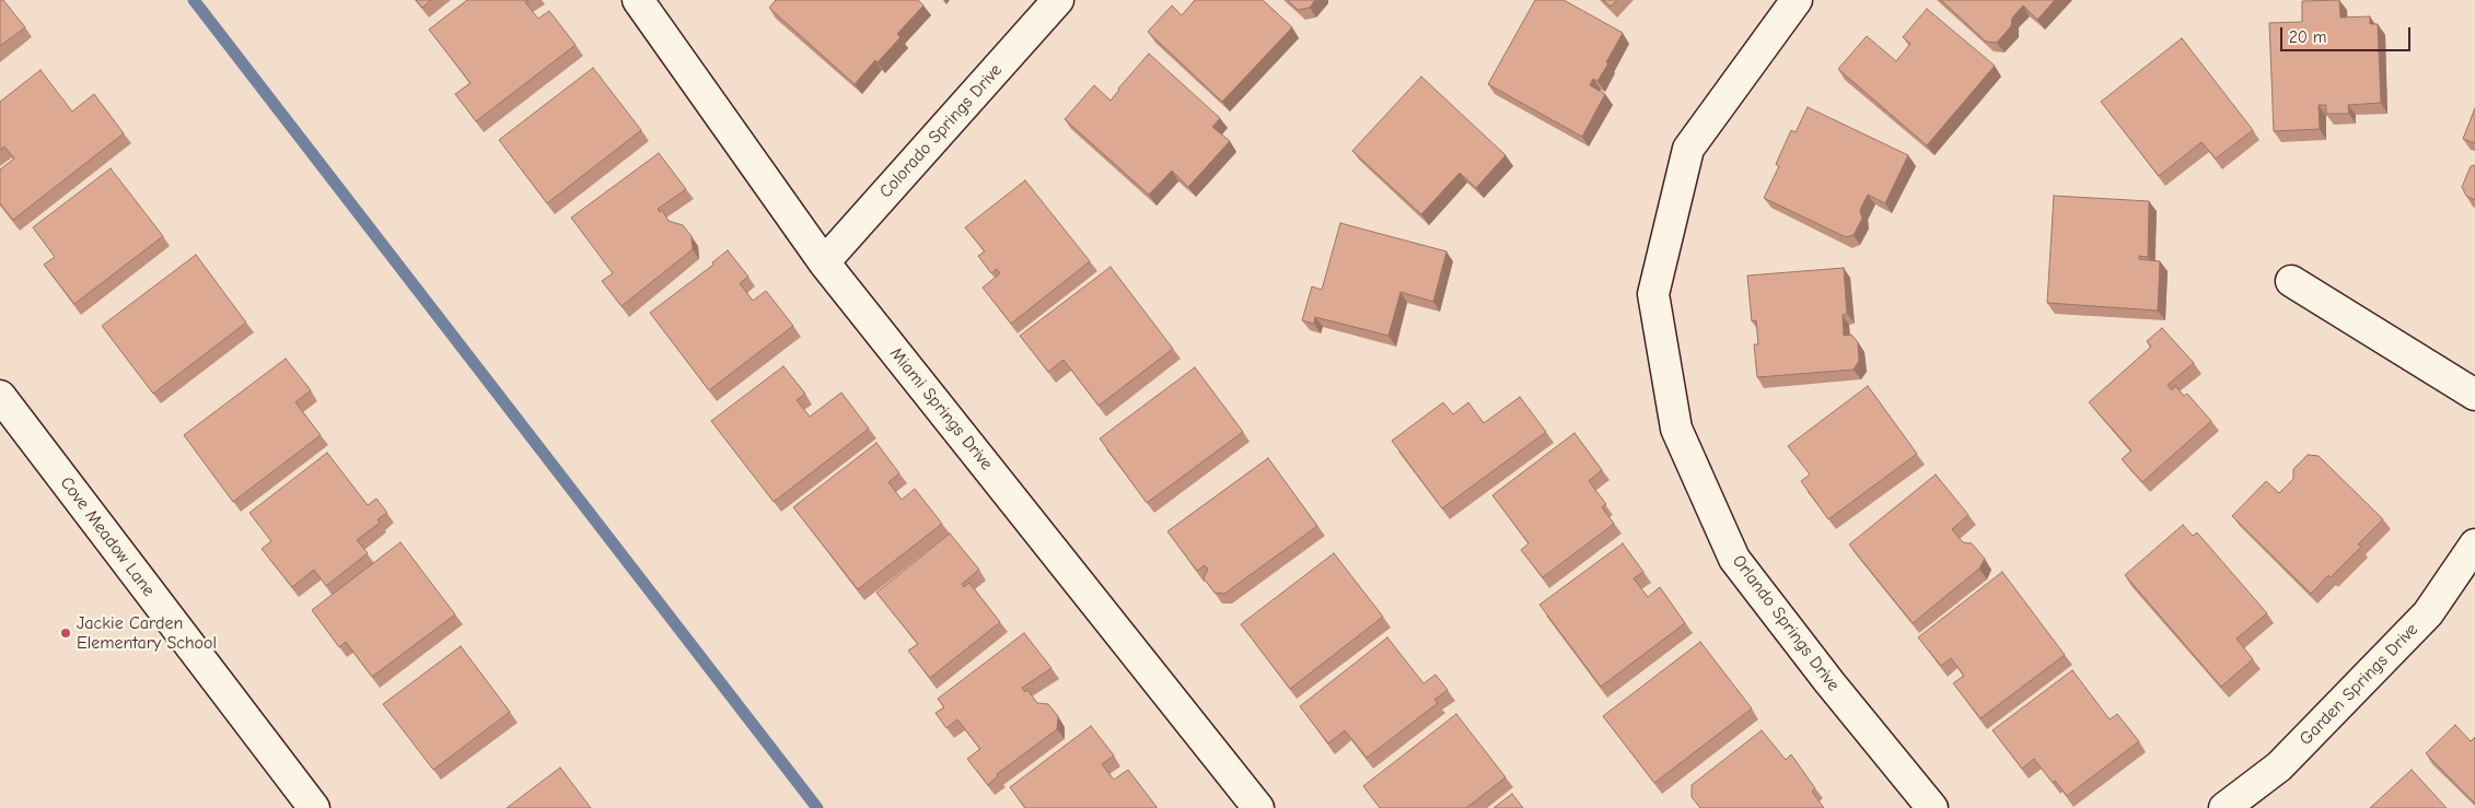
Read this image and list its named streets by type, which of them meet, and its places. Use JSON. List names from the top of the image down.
{
  "streets": {
    "street": [
      "Colorado Springs Drive",
      "Miami Springs Drive",
      "Cove Meadow Lane",
      "Orlando Springs Drive",
      "Garden Springs Drive"
    ]
  },
  "crossings": [
    ["Colorado Springs Drive", "Miami Springs Drive"]
  ],
  "places": ["Jackie Carden Elementary School"],
  "scale_bar": "20 m"
}
